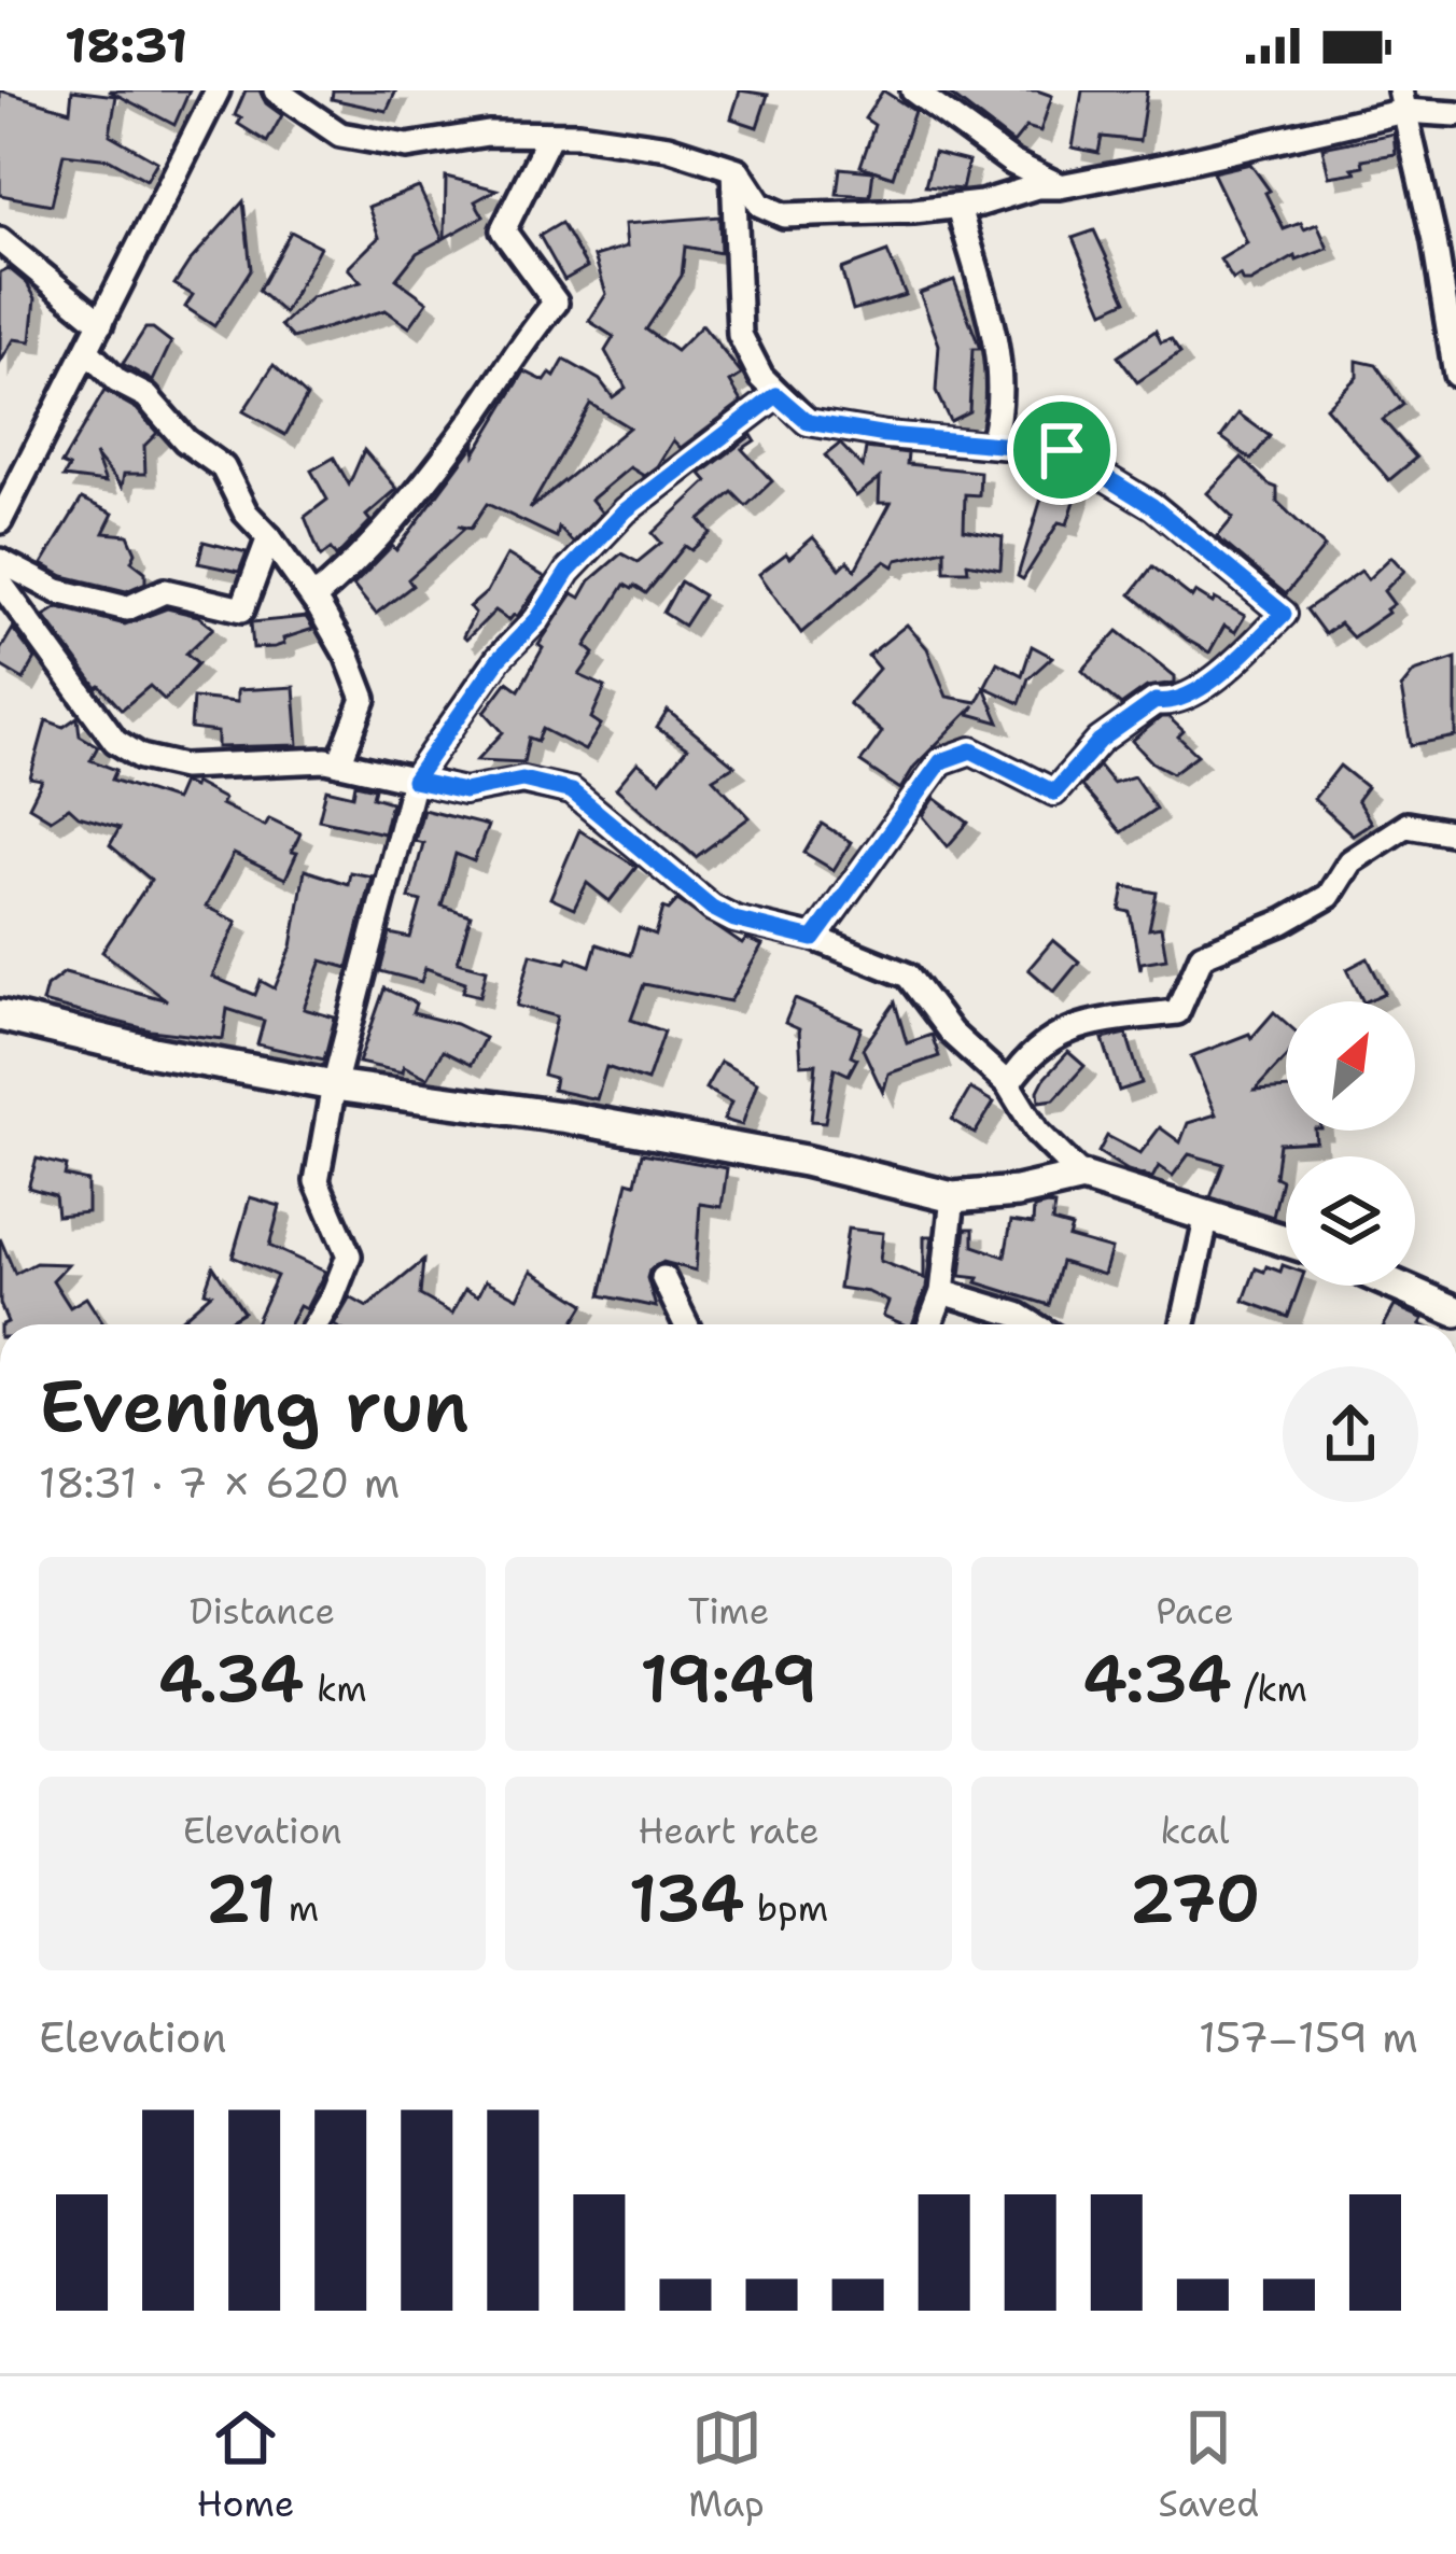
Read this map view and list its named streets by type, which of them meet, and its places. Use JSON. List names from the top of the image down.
{
  "north": "top right",
  "page": {
    "status": "18:31",
    "heading": ["Evening run", "18:31 · 7 × 620 m"],
    "stats": [
      ["Distance", "4.34 km"],
      ["Time", "19:49"],
      ["Pace", "4:34 /km"],
      ["Elevation", "21 m"],
      ["Heart rate", "134 bpm"],
      ["kcal", "270"]
    ],
    "chart": ["Elevation", "157–159 m"],
    "tabs": ["Home", "Map", "Saved"]
  }
}
